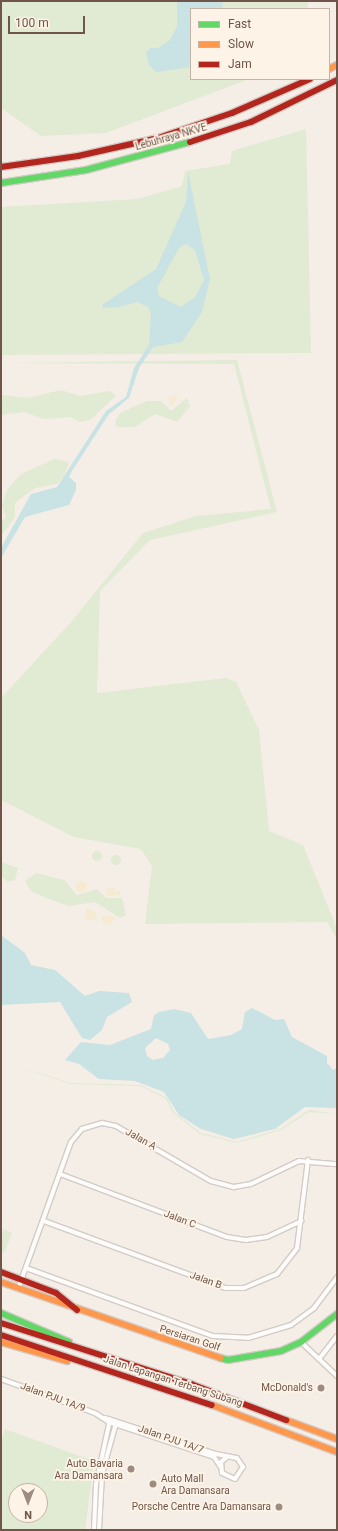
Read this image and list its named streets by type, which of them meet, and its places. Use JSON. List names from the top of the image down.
{
  "streets": {
    "main road": ["Lebuhraya NKVE", "Persiaran Golf", "Jalan Lapangan Terbang Subang"],
    "street": [
      "Jalan A",
      "Jalan C",
      "Jalan B",
      "Jalan PJU 1A/9",
      "Jalan PJU 1A/7"
    ]
  },
  "crossings": [
    ["Jalan A", "Jalan C"],
    ["Jalan A", "Jalan B"],
    ["Jalan A", "Persiaran Golf"],
    ["Jalan C", "Jalan B"],
    ["Jalan PJU 1A/9", "Jalan PJU 1A/7"]
  ],
  "places": [
    "McDonald's",
    "Auto Bavaria Ara Damansara",
    "Auto Mall Ara Damansara",
    "Porsche Centre Ara Damansara"
  ],
  "legend": ["Fast", "Slow", "Jam"],
  "scale_bar": "100 m",
  "north": "bottom"
}
